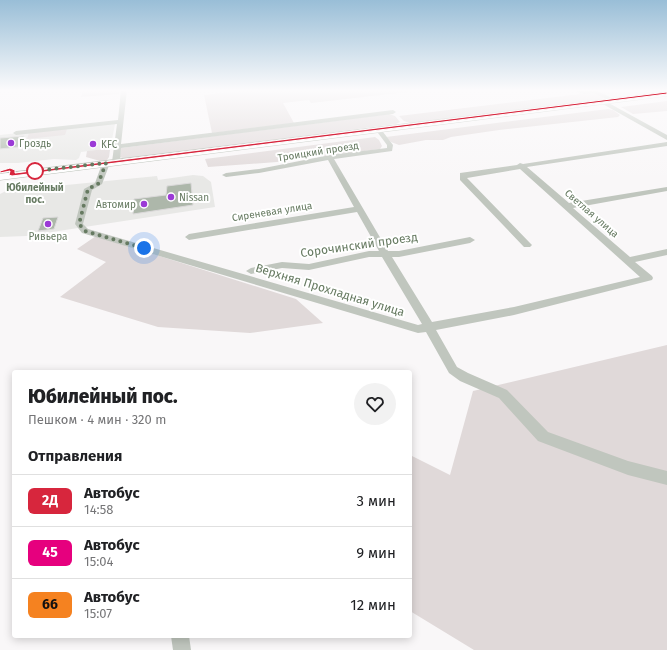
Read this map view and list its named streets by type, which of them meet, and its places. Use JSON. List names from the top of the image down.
{
  "streets": {
    "street": [
      "Троицкий проезд",
      "Сиреневая улица",
      "Светлая улица",
      "Сорочинский проезд",
      "Верхняя Прохладная улица"
    ]
  },
  "crossings": [
    ["Светлая улица", "Верхняя Прохладная улица"]
  ],
  "places": [
    "Гроздь",
    "KFC",
    "Юбилейный пос.",
    "Nissan",
    "Автомир",
    "Ривьера"
  ],
  "lines": ["bus line 2Д"],
  "page": {
    "heading": [
      ["Юбилейный пос.", "Пешком · 4 мин · 320 m"],
      "Отправления"
    ],
    "list": [
      {
        "mark": "2Д",
        "name": "Автобус",
        "note": "14:58",
        "value": "3 мин"
      },
      {
        "mark": "45",
        "name": "Автобус",
        "note": "15:04",
        "value": "9 мин"
      },
      {
        "mark": "66",
        "name": "Автобус",
        "note": "15:07",
        "value": "12 мин"
      }
    ]
  }
}
